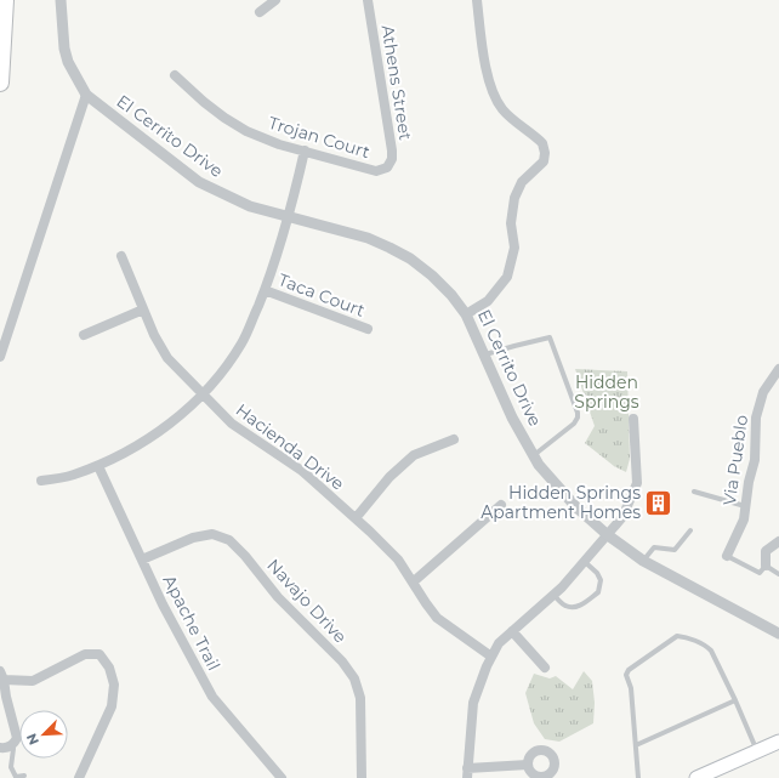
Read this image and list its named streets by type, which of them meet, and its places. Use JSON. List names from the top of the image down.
{
  "streets": {
    "street": [
      "Athens Street",
      "El Cerrito Drive",
      "Trojan Court",
      "Taca Court",
      "Hacienda Drive",
      "Via Pueblo",
      "Navajo Drive",
      "Apache Trail"
    ]
  },
  "crossings": [
    ["Athens Street", "Trojan Court"],
    ["Navajo Drive", "Apache Trail"]
  ],
  "parks": ["Hidden Springs"],
  "places": {
    "building": ["Hidden Springs Apartment Homes"]
  },
  "north": "bottom left"
}
